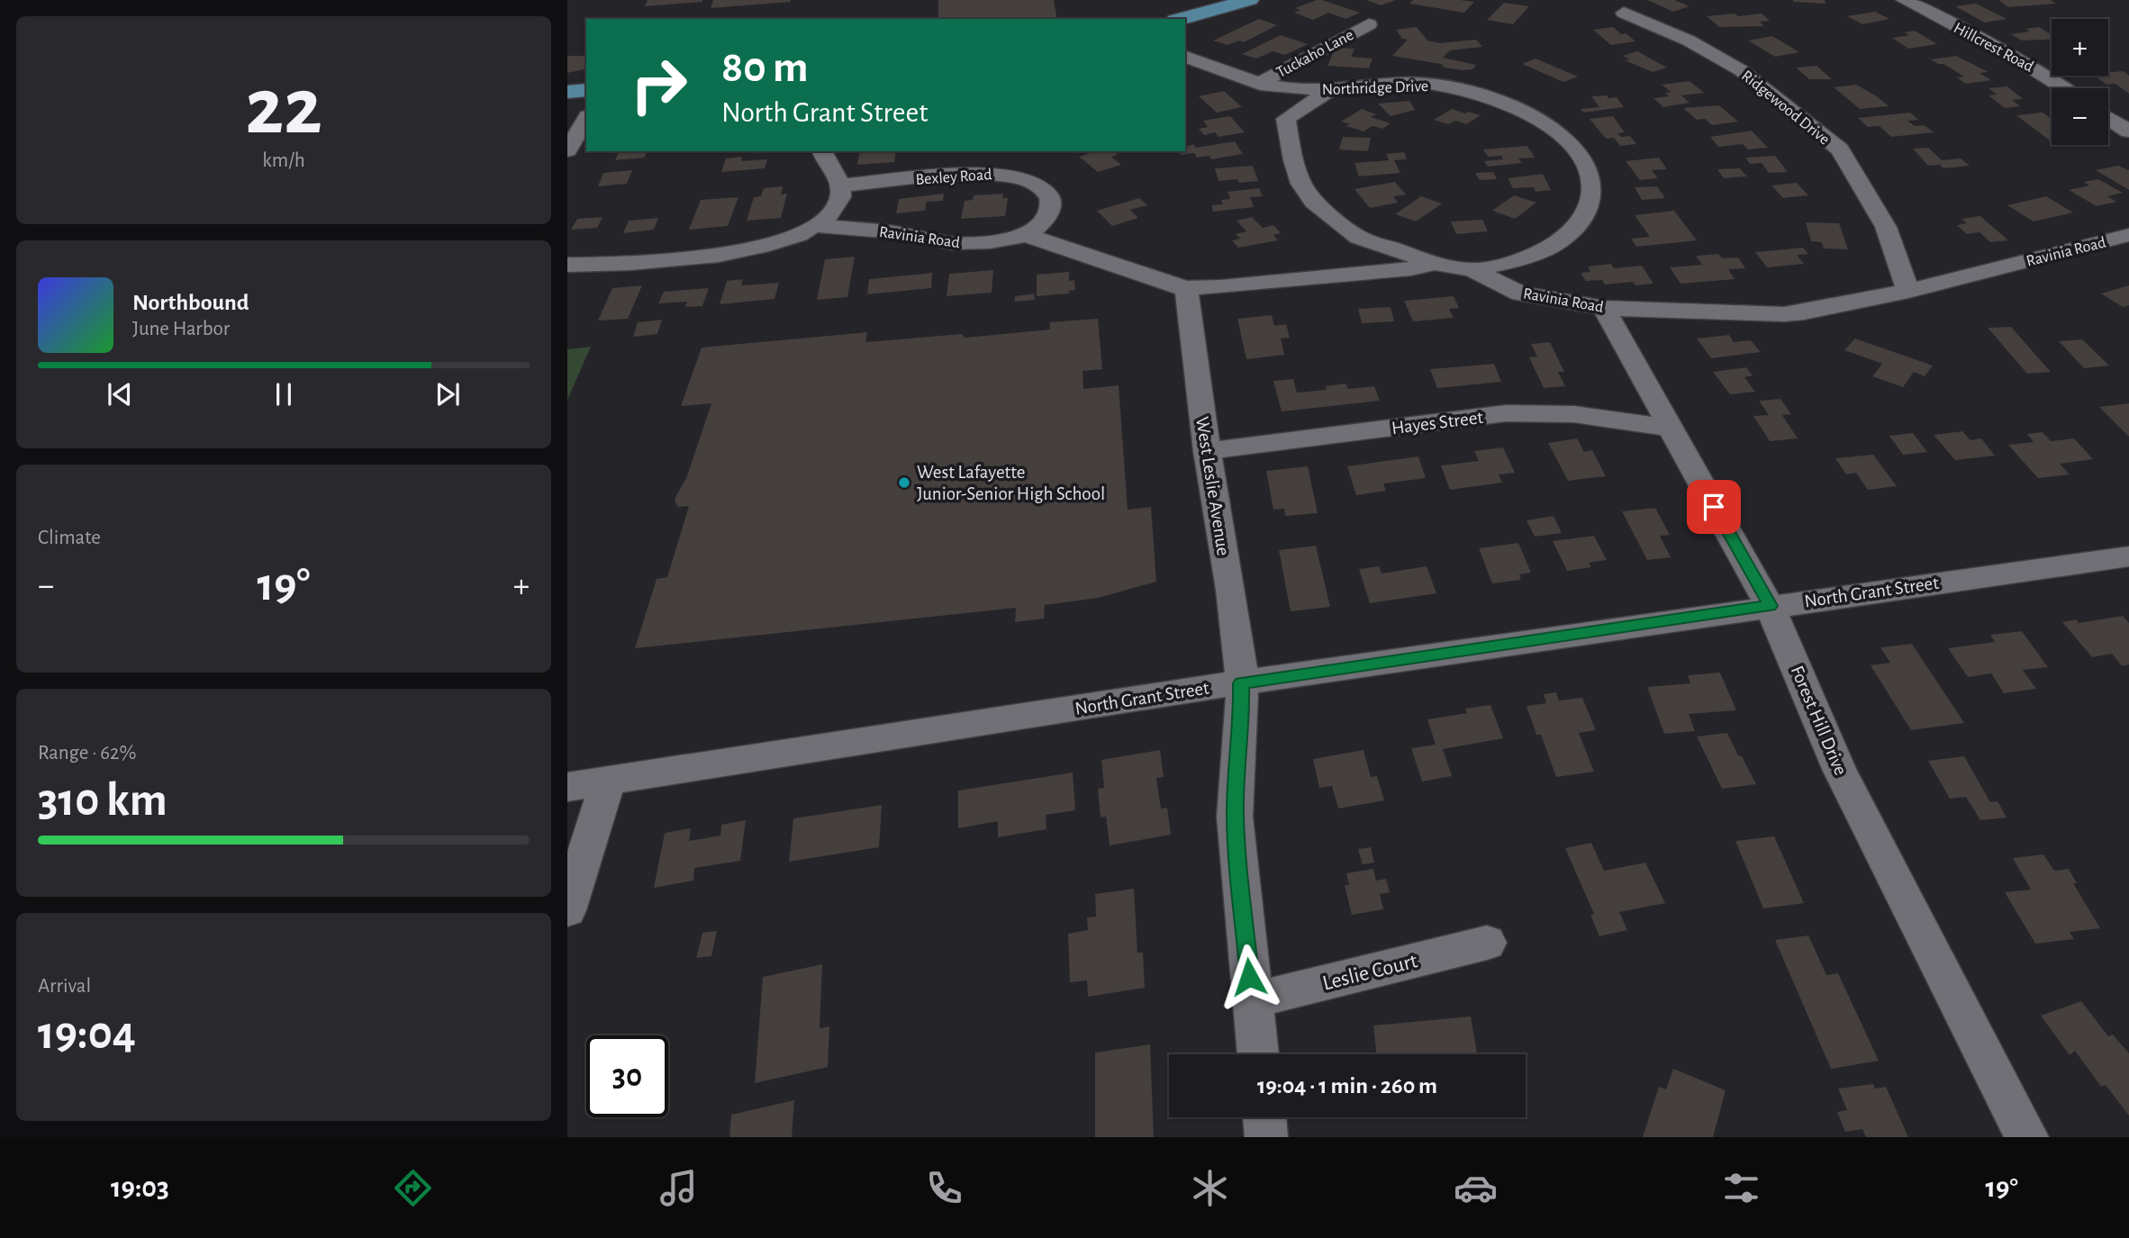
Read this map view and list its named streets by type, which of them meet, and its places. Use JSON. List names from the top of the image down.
{
  "streets": {
    "street": [
      "Hillcrest Road",
      "Tuckaho Lane",
      "Northridge Drive",
      "Ridgewood Drive",
      "Bexley Road",
      "Ravinia Road",
      "Hayes Street",
      "West Leslie Avenue",
      "North Grant Street",
      "Forest Hill Drive",
      "Leslie Court"
    ]
  },
  "crossings": [
    ["Tuckaho Lane", "Northridge Drive"],
    ["Northridge Drive", "Ravinia Road"],
    ["Ridgewood Drive", "Ravinia Road"],
    ["Bexley Road", "Ravinia Road"],
    ["Ravinia Road", "West Leslie Avenue"],
    ["Ravinia Road", "Forest Hill Drive"],
    ["Hayes Street", "West Leslie Avenue"],
    ["Hayes Street", "Forest Hill Drive"],
    ["West Leslie Avenue", "North Grant Street"],
    ["West Leslie Avenue", "Leslie Court"],
    ["North Grant Street", "Forest Hill Drive"]
  ],
  "places": ["West Lafayette Junior-Senior High School"],
  "page": {
    "tile": [
      ["22", "km/h"],
      "Climate",
      ["Range · 62%", "310 km"],
      ["Arrival", "19:04"]
    ],
    "map_buttons": ["+", "−"],
    "turn": ["80 m", "North Grant Street"],
    "song": ["Northbound", "June Harbor"],
    "heat": ["−", "19°", "+"],
    "limit": "30",
    "trip": "19:04 · 1 min · 260 m",
    "tabs": ["19:03", "19°"]
  }
}
